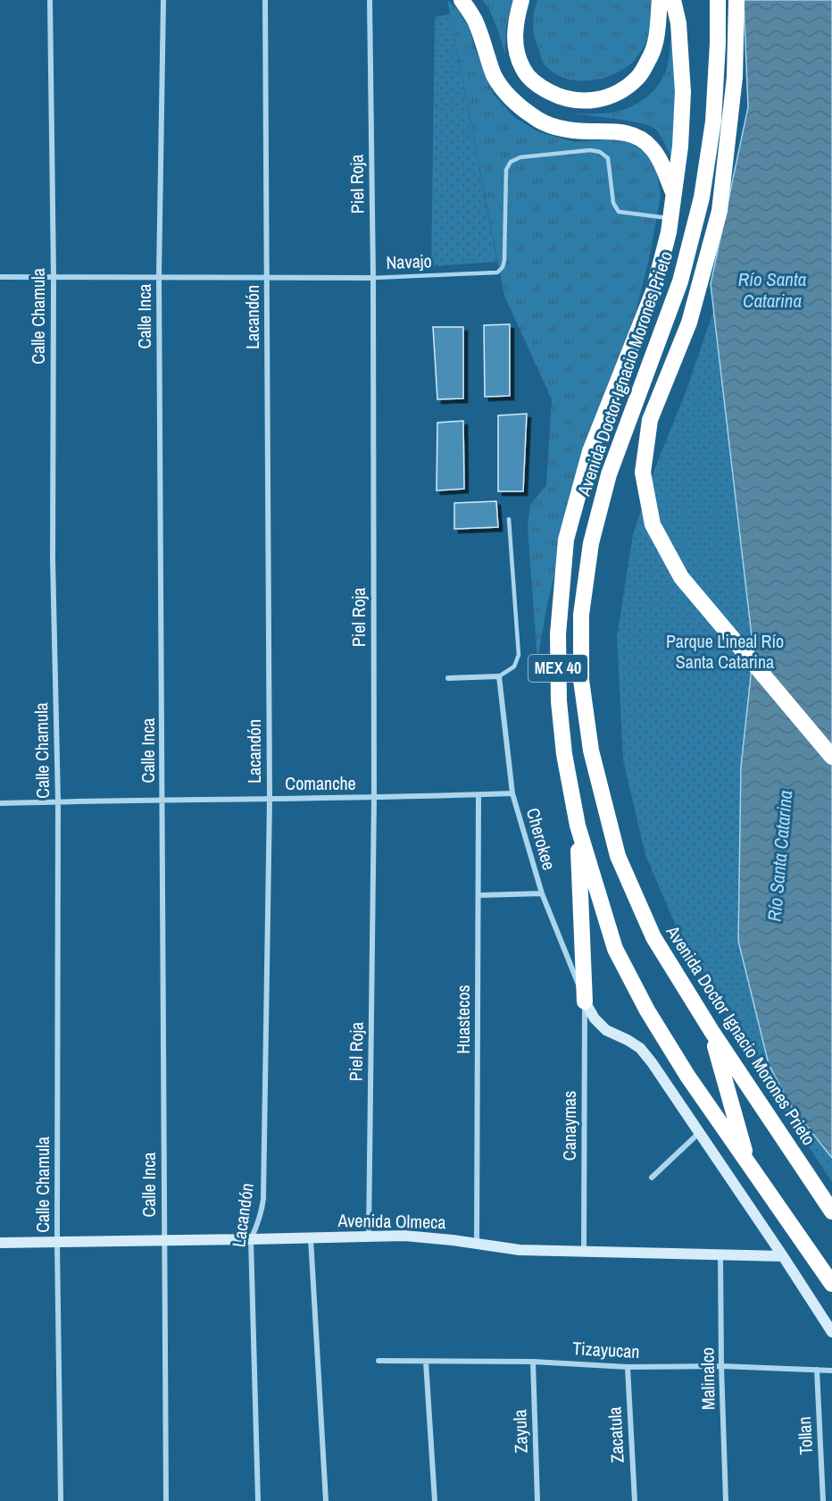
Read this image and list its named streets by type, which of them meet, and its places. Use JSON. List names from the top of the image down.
{
  "streets": {
    "highway": ["Avenida Doctor Ignacio Morones Prieto", "MEX 40"],
    "street": [
      "Piel Roja",
      "Navajo",
      "Calle Chamula",
      "Calle Inca",
      "Lacandón",
      "Comanche",
      "Cherokee",
      "Huastecos",
      "Canaymas",
      "Avenida Olmeca",
      "Tizayucan",
      "Malinalco",
      "Zayula",
      "Zacatula",
      "Tollan"
    ]
  },
  "crossings": [
    ["Piel Roja", "Navajo"],
    ["Piel Roja", "Comanche"],
    ["Piel Roja", "Avenida Olmeca"],
    ["Navajo", "Calle Chamula"],
    ["Navajo", "Calle Inca"],
    ["Navajo", "Lacandón"],
    ["Navajo", "Avenida Doctor Ignacio Morones Prieto"],
    ["Calle Chamula", "Comanche"],
    ["Calle Chamula", "Avenida Olmeca"],
    ["Calle Inca", "Comanche"],
    ["Calle Inca", "Avenida Olmeca"],
    ["Lacandón", "Comanche"],
    ["Lacandón", "Avenida Olmeca"],
    ["Comanche", "Cherokee"],
    ["Comanche", "Huastecos"],
    ["Cherokee", "Canaymas"],
    ["Huastecos", "Avenida Olmeca"],
    ["Canaymas", "Avenida Olmeca"],
    ["Avenida Olmeca", "Malinalco"],
    ["Tizayucan", "Malinalco"],
    ["Tizayucan", "Zayula"],
    ["Tizayucan", "Zacatula"],
    ["Tizayucan", "Tollan"]
  ],
  "water": ["Río Santa Catarina"],
  "parks": ["Parque Lineal Río Santa Catarina"]
}
